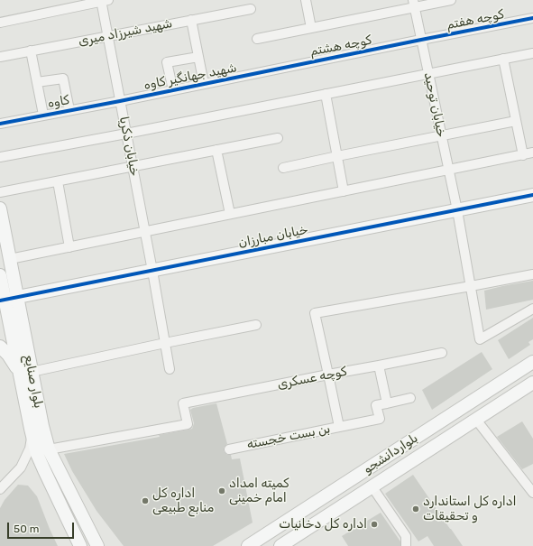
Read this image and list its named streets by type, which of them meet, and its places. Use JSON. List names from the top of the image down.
{
  "streets": {
    "street": [
      "کوچه هفتم",
      "شهید شیرزاد میری",
      "کوچه هشتم",
      "شهید جهانگیر کاوه",
      "کاوه",
      "خیابان توحید",
      "خیابان ذکریا",
      "خیابان مبارزان",
      "کوچه عسکری",
      "بلوار صنایع",
      "بن بست خجسته",
      "بلواردانشجو"
    ]
  },
  "crossings": [
    ["کوچه هفتم", "کوچه هشتم"],
    ["کوچه هفتم", "خیابان توحید"],
    ["شهید شیرزاد میری", "خیابان ذکریا"],
    ["کوچه هشتم", "شهید جهانگیر کاوه"],
    ["کوچه هشتم", "خیابان توحید"],
    ["شهید جهانگیر کاوه", "کاوه"],
    ["شهید جهانگیر کاوه", "خیابان ذکریا"],
    ["کاوه", "خیابان ذکریا"],
    ["خیابان توحید", "خیابان مبارزان"],
    ["خیابان ذکریا", "خیابان مبارزان"],
    ["خیابان مبارزان", "بلوار صنایع"],
    ["کوچه عسکری", "بلوار صنایع"],
    ["کوچه عسکری", "بن بست خجسته"]
  ],
  "places": [
    "کمیته امداد امام خمینی",
    "اداره کل منابع طبیعی",
    "اداره کل استاندارد و تحقیقات",
    "اداره کل دخانیات"
  ],
  "scale_bar": "50 m"
}
